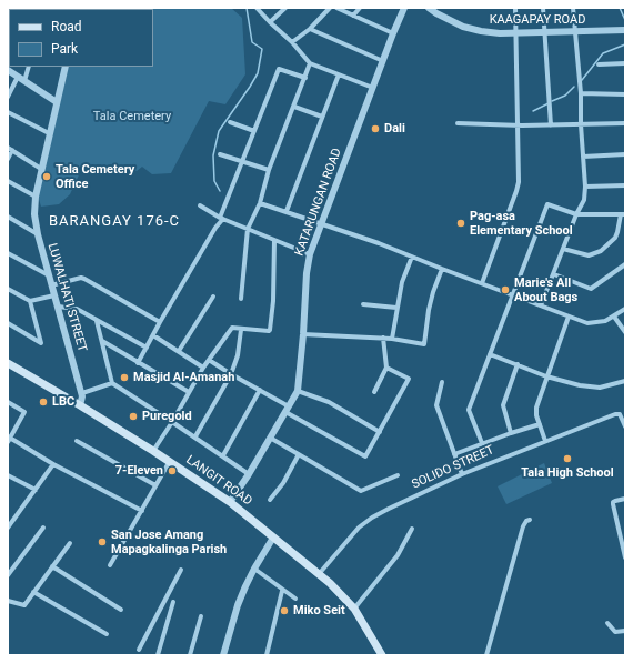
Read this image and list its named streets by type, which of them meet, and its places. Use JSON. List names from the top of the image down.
{
  "streets": {
    "main road": ["LANGIT ROAD"],
    "street": [
      "KAAGAPAY ROAD",
      "KATARUNGAN ROAD",
      "LUWALHATI STREET",
      "SOLIDO STREET"
    ]
  },
  "crossings": [
    ["KATARUNGAN ROAD", "LANGIT ROAD"],
    ["LUWALHATI STREET", "LANGIT ROAD"],
    ["SOLIDO STREET", "LANGIT ROAD"]
  ],
  "districts": ["BARANGAY 176-C"],
  "parks": ["Tala Cemetery"],
  "places": [
    "Dali",
    "Tala Cemetery Office",
    "Pag-asa Elementary School",
    "Marie's All About Bags",
    "Masjid Al-Amanah",
    "LBC",
    "Puregold",
    "Tala High School",
    "7-Eleven",
    "San Jose Amang Mapagkalinga Parish",
    "Miko Seit"
  ],
  "legend": ["Road", "Park"]
}
